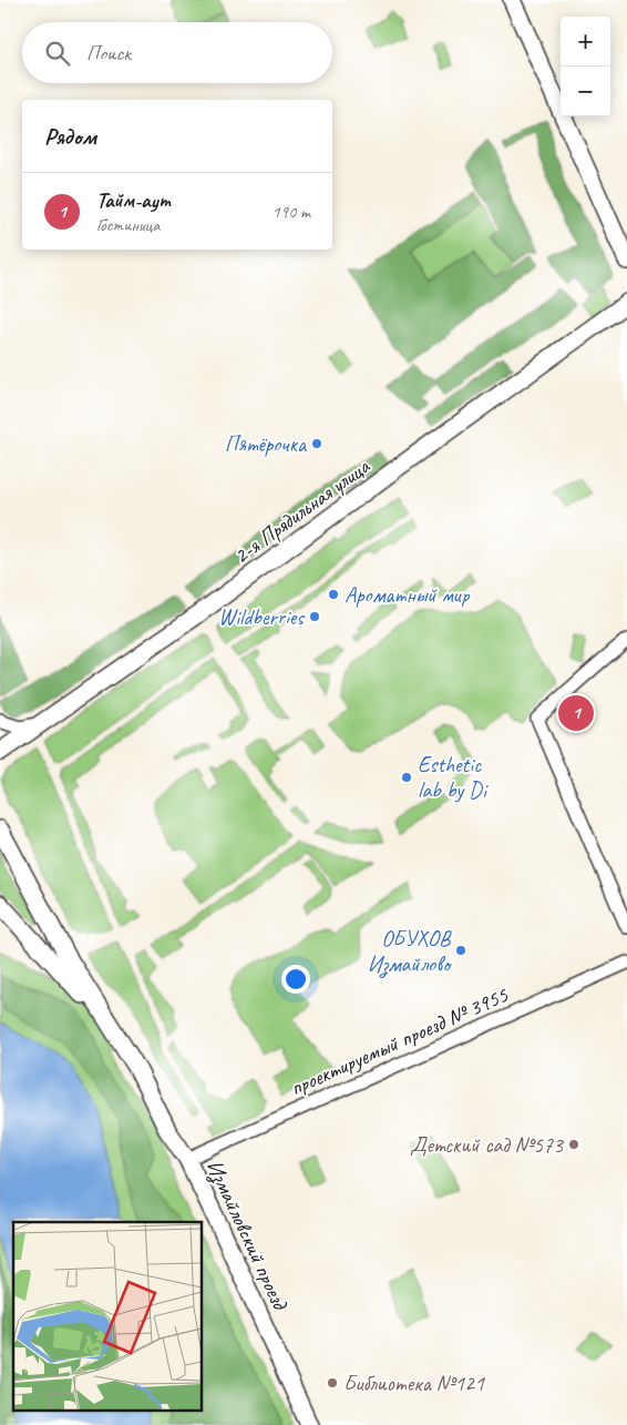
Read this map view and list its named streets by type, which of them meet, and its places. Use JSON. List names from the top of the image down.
{
  "streets": {
    "street": ["2-я Прядильная улица", "проектируемый проезд № 3955", "Измайловский проезд"]
  },
  "crossings": [
    ["проектируемый проезд № 3955", "Измайловский проезд"]
  ],
  "places": [
    "Пятёрочка",
    "Ароматный мир",
    "Wildberries",
    "Esthetic lab by Di",
    "ОБУХОВ Измайлово",
    "Детский сад №573",
    "Библиотека №121"
  ],
  "page": {
    "map_buttons": ["+", "−"],
    "search": "Поиск",
    "heading": "Рядом",
    "list": [
      {
        "mark": "1",
        "name": "Тайм-аут",
        "note": "Гостиница",
        "value": "190 m"
      }
    ],
    "pins": "1"
  }
}
